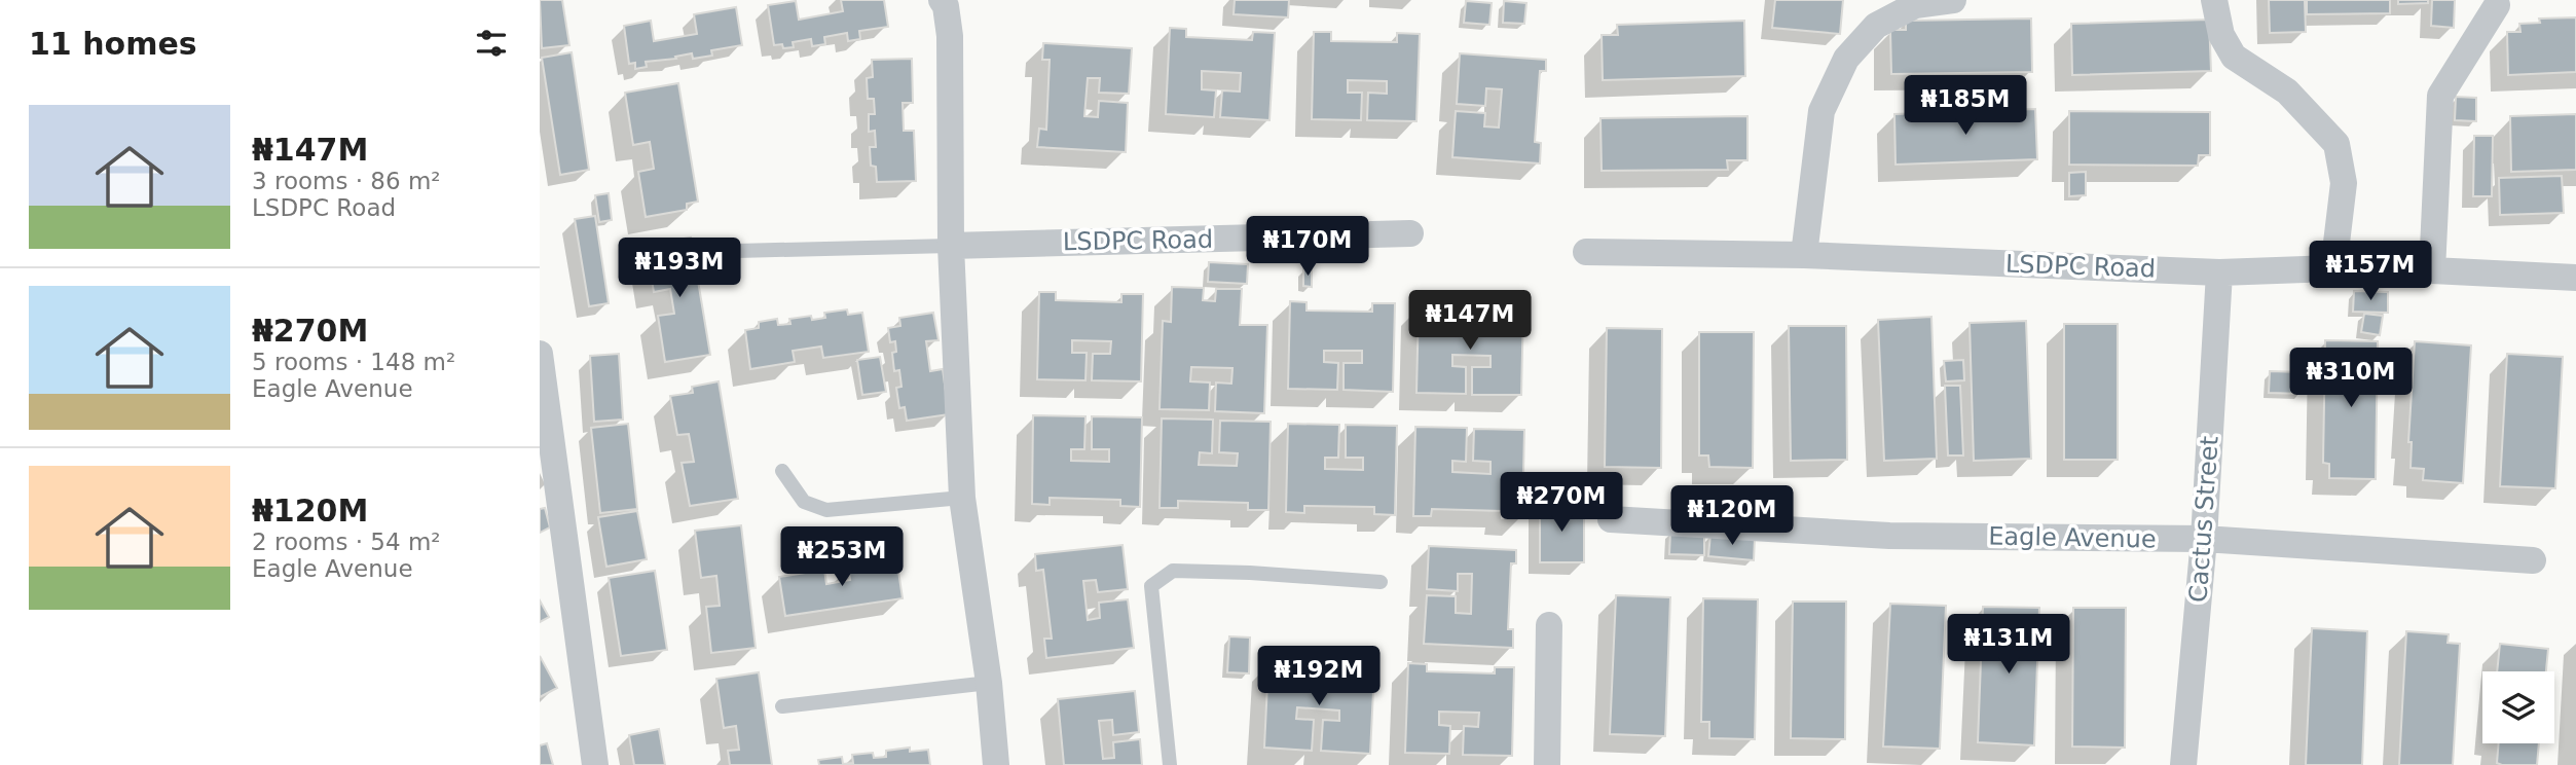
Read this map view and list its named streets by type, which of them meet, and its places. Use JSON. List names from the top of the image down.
{
  "streets": {
    "street": ["LSDPC Road", "Cactus Street", "Eagle Avenue"]
  },
  "crossings": [
    ["LSDPC Road", "Cactus Street"],
    ["Cactus Street", "Eagle Avenue"]
  ],
  "page": {
    "heading": "11 homes",
    "price": [
      "₦185M",
      "₦170M",
      "₦193M",
      "₦157M",
      "₦147M",
      "₦310M",
      "₦270M",
      "₦120M",
      "₦253M",
      "₦131M",
      "₦192M"
    ],
    "list": [
      {
        "name": "₦147M",
        "note": "3 rooms · 86 m² · LSDPC Road"
      },
      {
        "name": "₦270M",
        "note": "5 rooms · 148 m² · Eagle Avenue"
      },
      {
        "name": "₦120M",
        "note": "2 rooms · 54 m² · Eagle Avenue"
      }
    ]
  }
}
